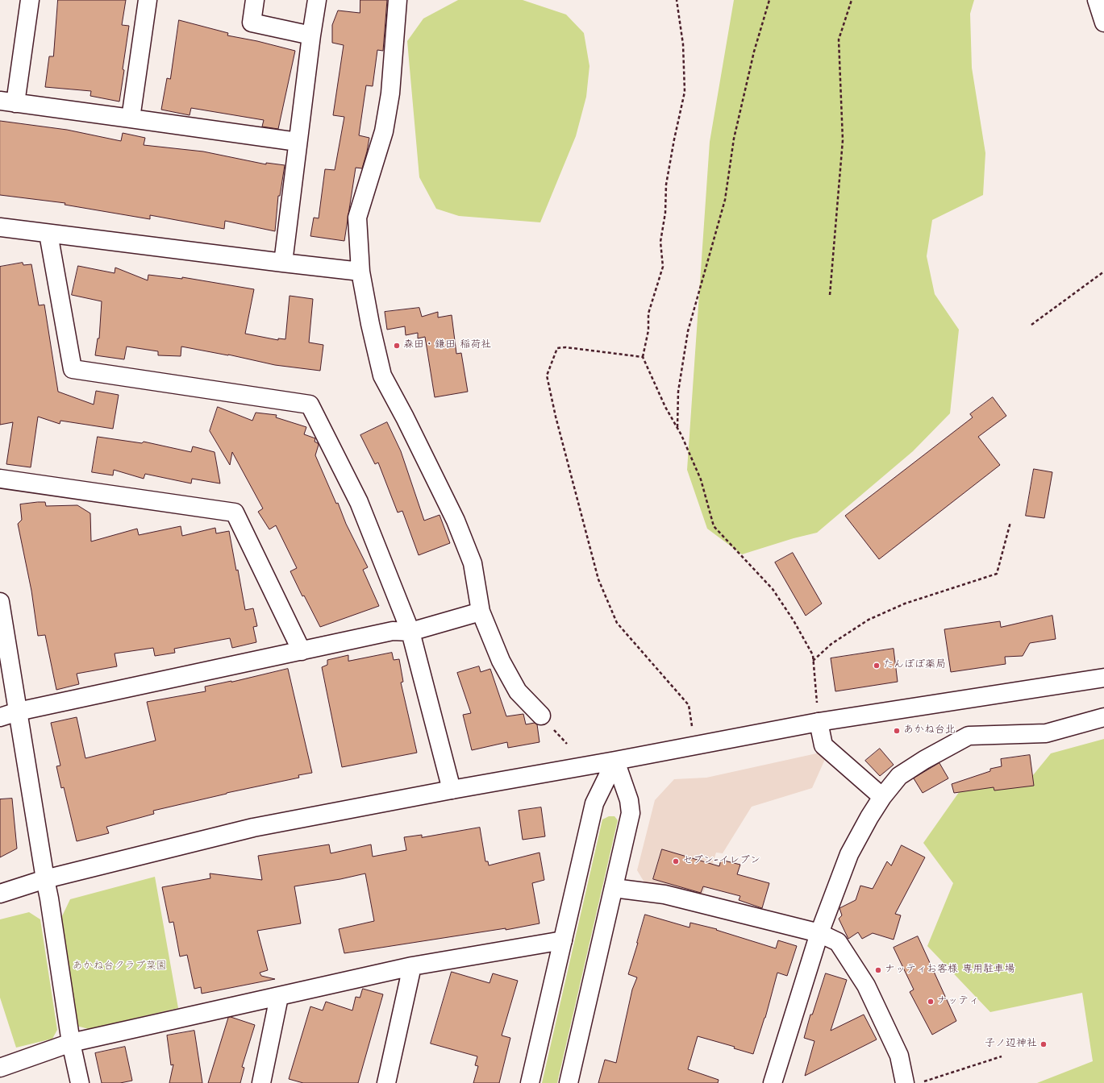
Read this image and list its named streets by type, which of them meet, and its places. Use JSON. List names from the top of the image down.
{
  "parks": ["あかね台クラブ菜園"],
  "places": [
    "森田・鎌田 稲荷社",
    "たんぽぽ薬局",
    "あかね台北",
    "セブン-イレブン",
    "ナッティお客様 専用駐車場",
    "ナッティ",
    "子ノ辺神社"
  ]
}
